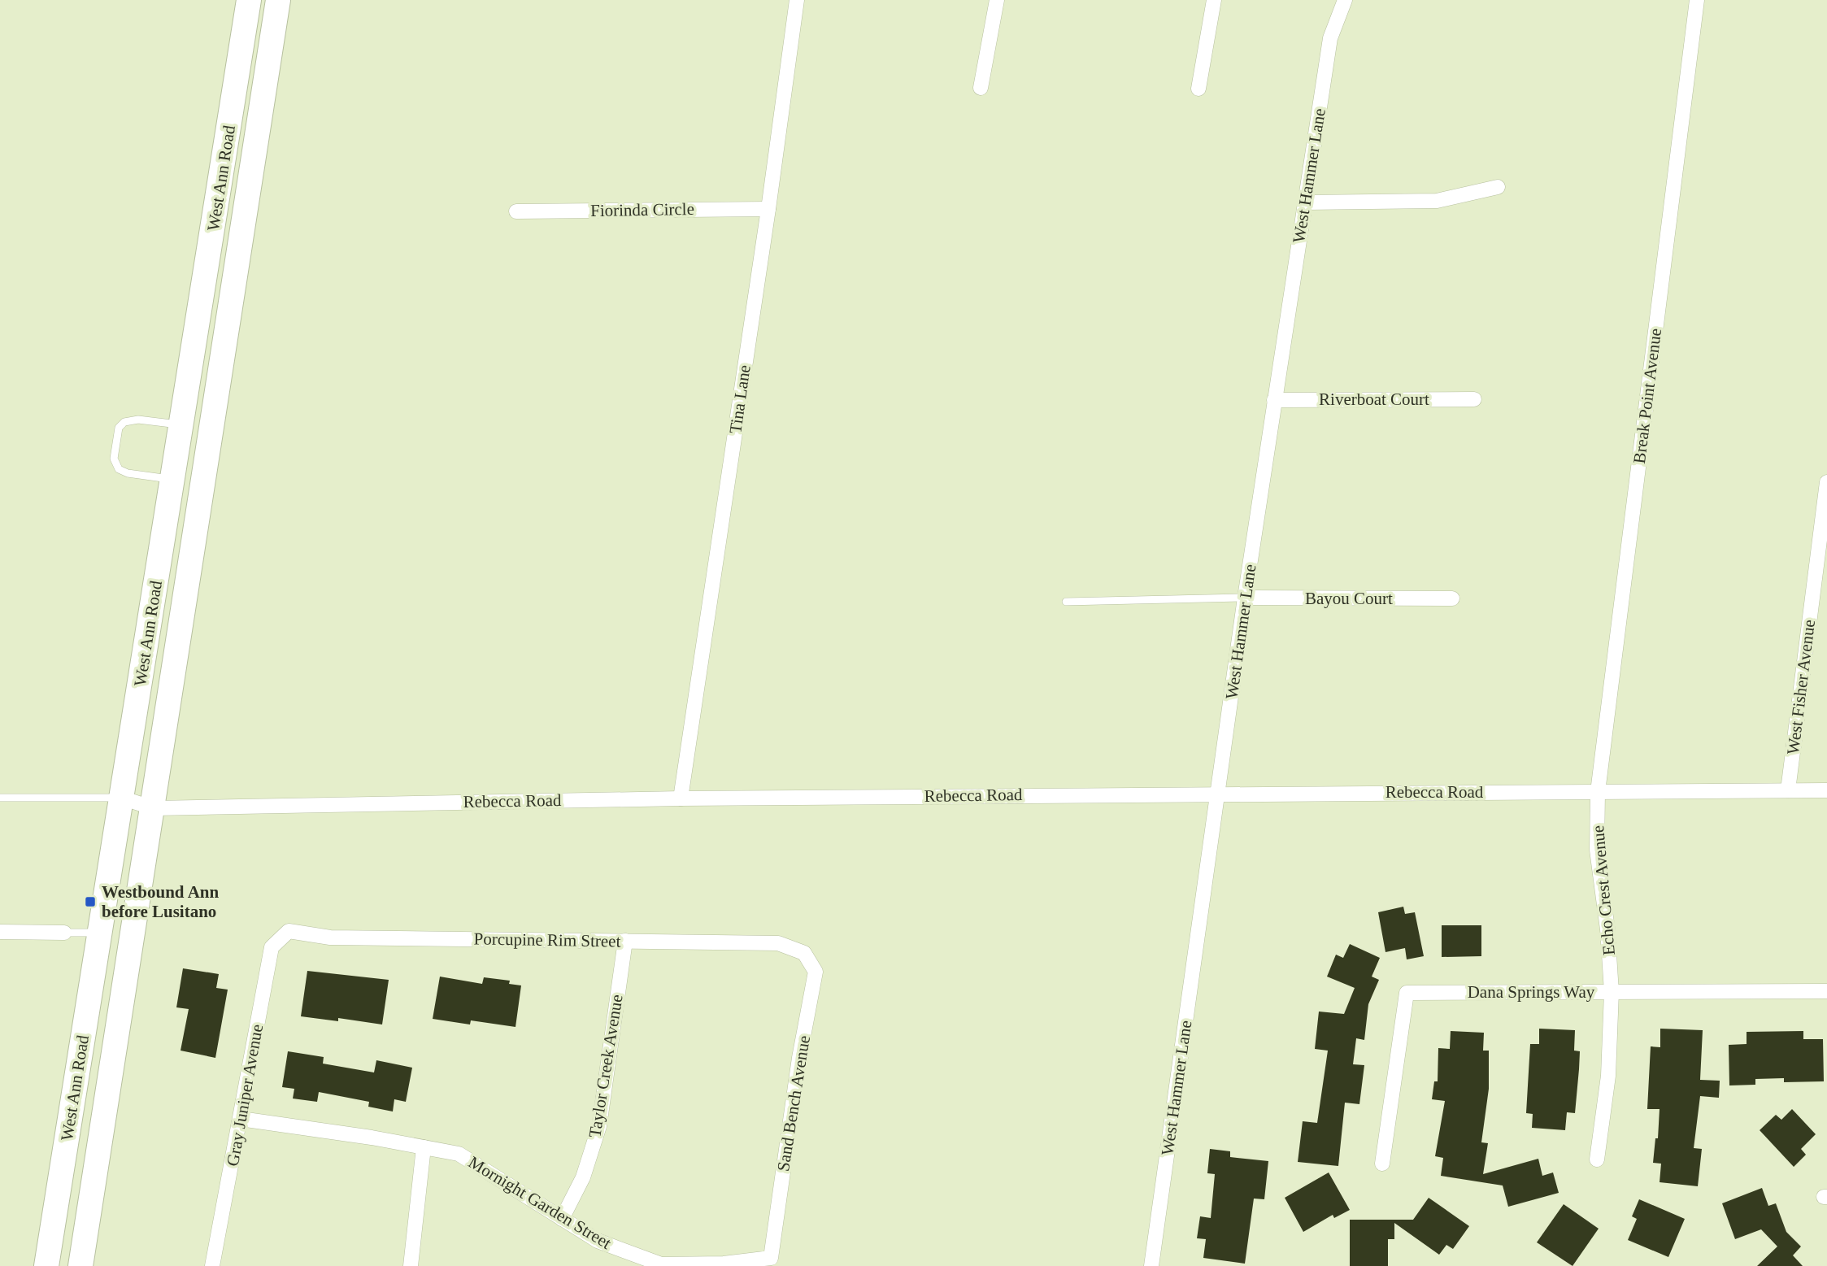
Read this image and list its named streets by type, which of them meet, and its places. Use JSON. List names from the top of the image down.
{
  "streets": {
    "main road": ["West Ann Road"],
    "street": [
      "West Hammer Lane",
      "Fiorinda Circle",
      "Break Point Avenue",
      "Tina Lane",
      "Riverboat Court",
      "Bayou Court",
      "West Fisher Avenue",
      "Rebecca Road",
      "Echo Crest Avenue",
      "Porcupine Rim Street",
      "Dana Springs Way",
      "Taylor Creek Avenue",
      "Gray Juniper Avenue",
      "Sand Bench Avenue",
      "Mornight Garden Street"
    ]
  },
  "crossings": [
    ["West Hammer Lane", "Riverboat Court"],
    ["West Hammer Lane", "Bayou Court"],
    ["West Hammer Lane", "Rebecca Road"],
    ["West Ann Road", "Rebecca Road"],
    ["Fiorinda Circle", "Tina Lane"],
    ["Break Point Avenue", "Rebecca Road"],
    ["Break Point Avenue", "Echo Crest Avenue"],
    ["Tina Lane", "Rebecca Road"],
    ["West Fisher Avenue", "Rebecca Road"],
    ["Rebecca Road", "Echo Crest Avenue"],
    ["Echo Crest Avenue", "Dana Springs Way"],
    ["Porcupine Rim Street", "Taylor Creek Avenue"],
    ["Porcupine Rim Street", "Gray Juniper Avenue"],
    ["Porcupine Rim Street", "Sand Bench Avenue"],
    ["Taylor Creek Avenue", "Mornight Garden Street"],
    ["Gray Juniper Avenue", "Mornight Garden Street"],
    ["Sand Bench Avenue", "Mornight Garden Street"]
  ],
  "places": {
    "transit": ["Westbound Ann before Lusitano"]
  }
}
